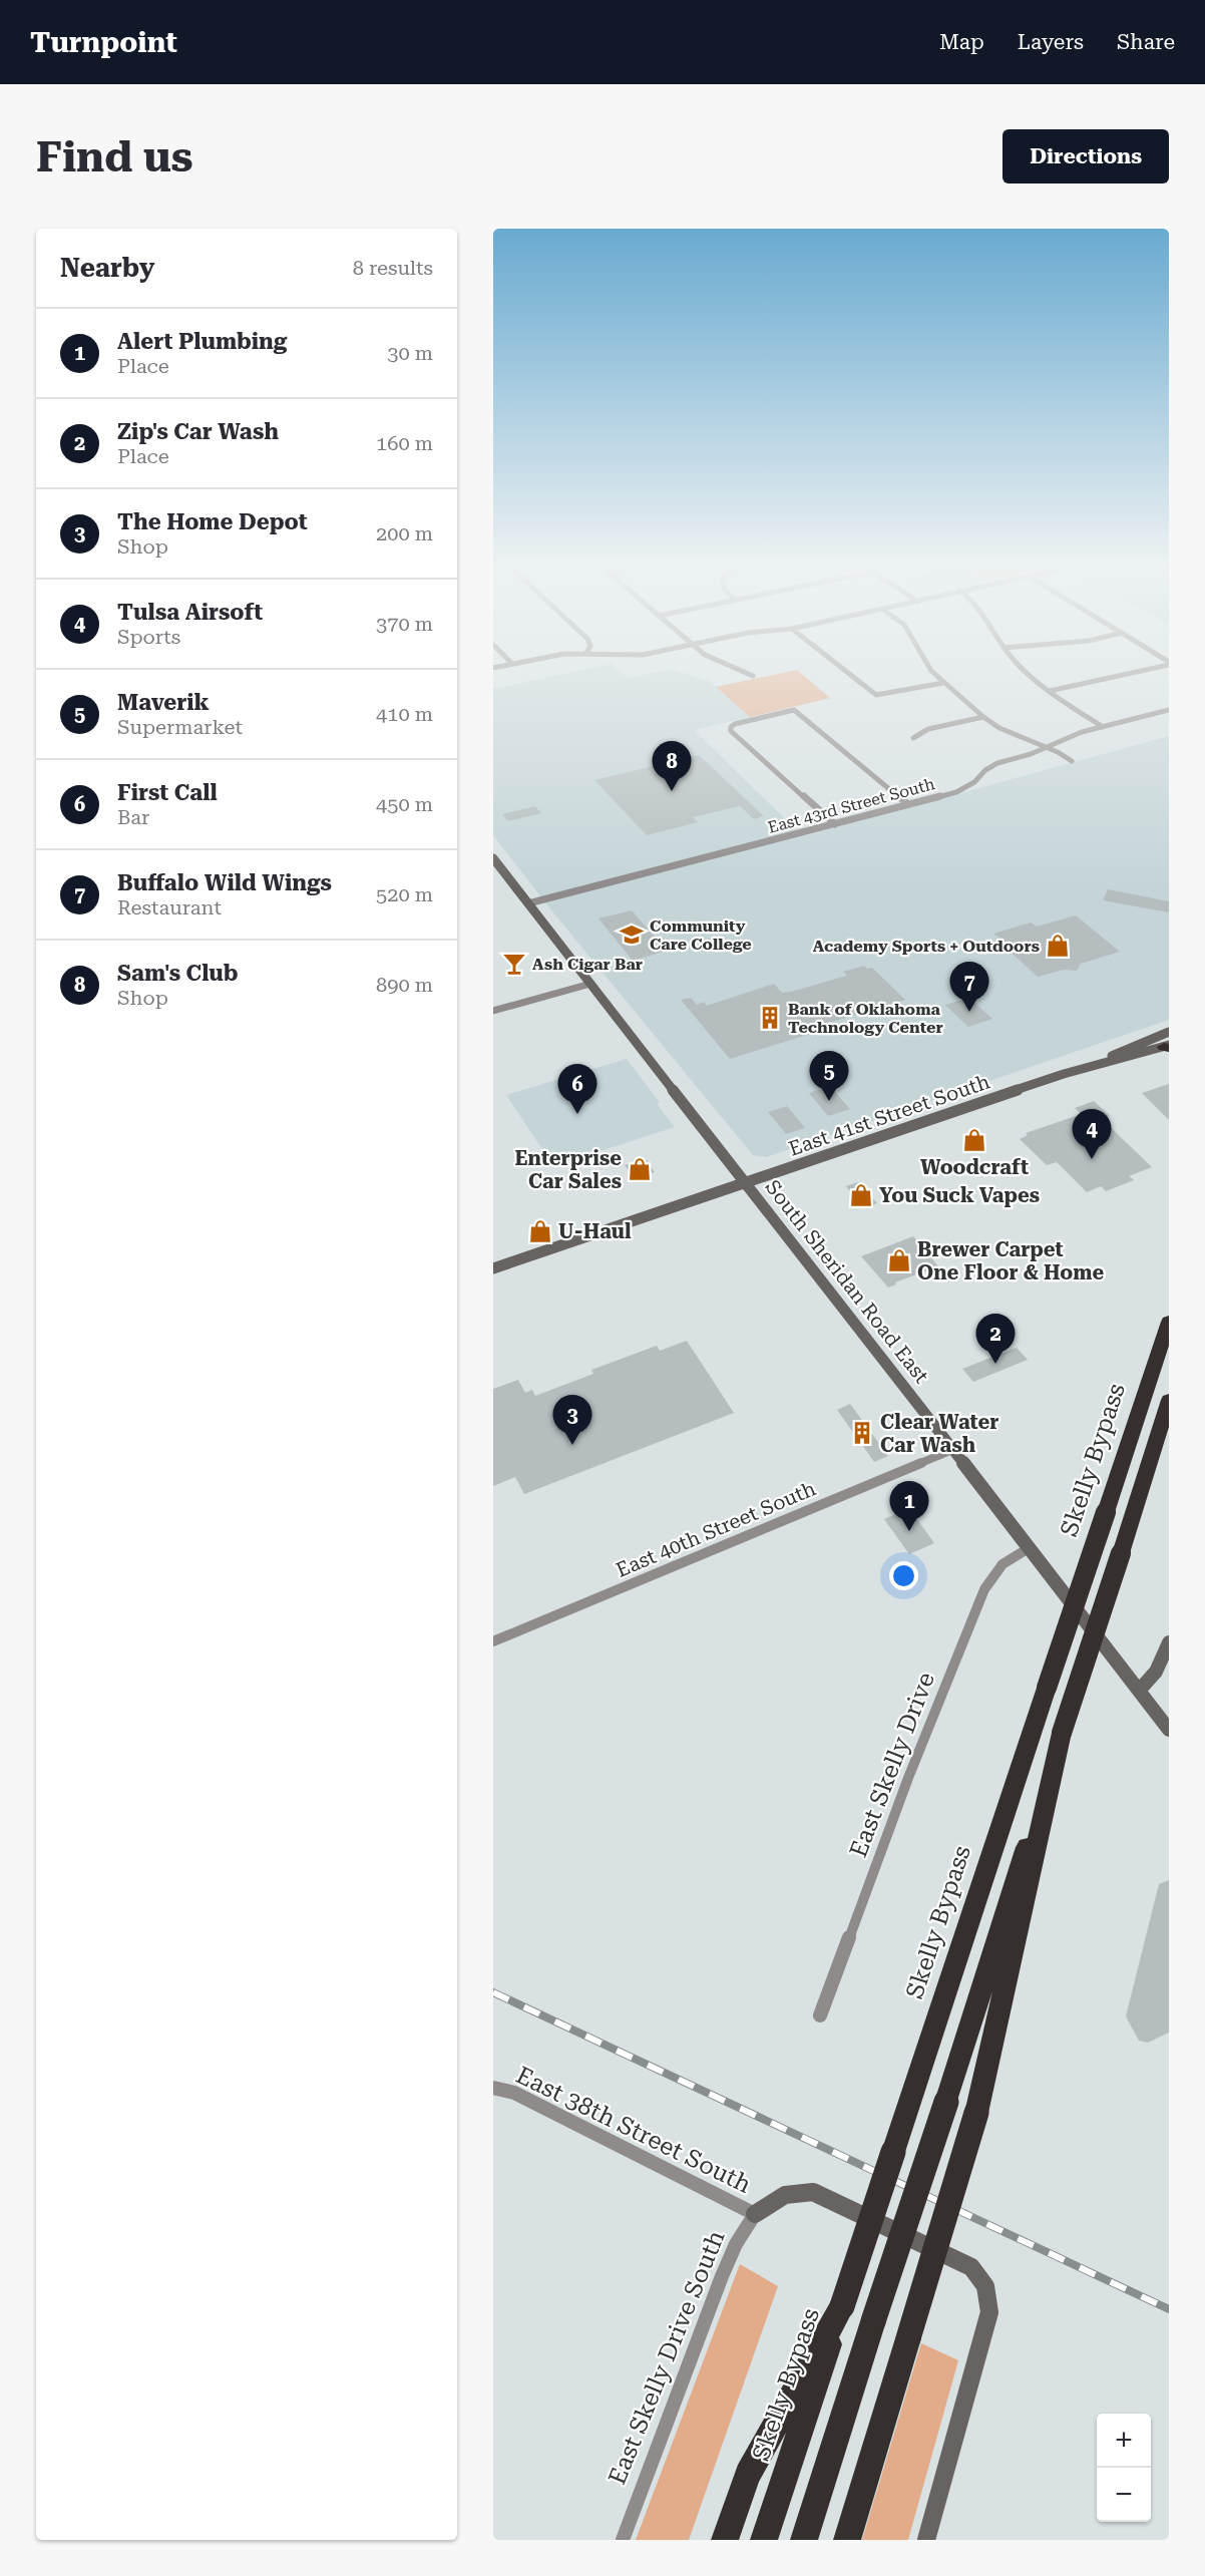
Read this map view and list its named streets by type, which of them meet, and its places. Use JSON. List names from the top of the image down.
{
  "streets": {
    "highway": ["Skelly Bypass"],
    "main road": ["East 41st Street South", "South Sheridan Road East", "East Skelly Drive South"],
    "street": [
      "East 43rd Street South",
      "East 40th Street South",
      "East Skelly Drive",
      "East 38th Street South"
    ]
  },
  "crossings": [
    ["East 43rd Street South", "South Sheridan Road East"],
    ["East 41st Street South", "South Sheridan Road East"],
    ["South Sheridan Road East", "East 40th Street South"],
    ["South Sheridan Road East", "East Skelly Drive"],
    ["East 38th Street South", "East Skelly Drive South"]
  ],
  "places": {
    "school or university": ["Community Care College"],
    "shop": [
      "Academy Sports + Outdoors",
      "Woodcraft",
      "Enterprise Car Sales",
      "You Suck Vapes",
      "U-Haul",
      "Brewer Carpet One Floor & Home"
    ],
    "bar": ["Ash Cigar Bar"],
    "building": ["Bank of Oklahoma Technology Center", "Clear Water Car Wash"]
  },
  "page": {
    "header": "Turnpoint",
    "nav": ["Map", "Layers", "Share"],
    "buttons": "Directions",
    "title": "Find us",
    "heading": ["Nearby", "8 results"],
    "list": [
      {
        "mark": "1",
        "name": "Alert Plumbing",
        "note": "Place",
        "value": "30 m"
      },
      {
        "mark": "2",
        "name": "Zip's Car Wash",
        "note": "Place",
        "value": "160 m"
      },
      {
        "mark": "3",
        "name": "The Home Depot",
        "note": "Shop",
        "value": "200 m"
      },
      {
        "mark": "4",
        "name": "Tulsa Airsoft",
        "note": "Sports",
        "value": "370 m"
      },
      {
        "mark": "5",
        "name": "Maverik",
        "note": "Supermarket",
        "value": "410 m"
      },
      {
        "mark": "6",
        "name": "First Call",
        "note": "Bar",
        "value": "450 m"
      },
      {
        "mark": "7",
        "name": "Buffalo Wild Wings",
        "note": "Restaurant",
        "value": "520 m"
      },
      {
        "mark": "8",
        "name": "Sam's Club",
        "note": "Shop",
        "value": "890 m"
      }
    ],
    "pins": [
      "8",
      "7",
      "5",
      "6",
      "4",
      "2",
      "3",
      "1"
    ],
    "map_buttons": ["+", "−"]
  }
}
